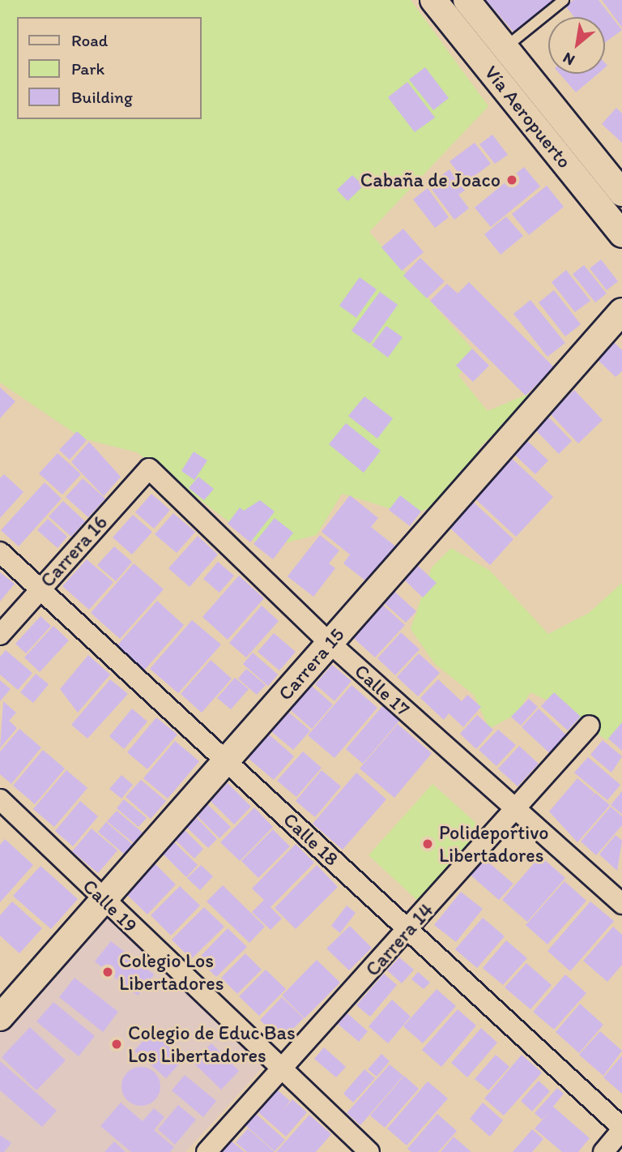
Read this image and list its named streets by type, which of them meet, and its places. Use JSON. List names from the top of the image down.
{
  "streets": {
    "street": [
      "Vía Aeropuerto",
      "Carrera 16",
      "Carrera 15",
      "Calle 17",
      "Calle 18",
      "Calle 19",
      "Carrera 14"
    ]
  },
  "crossings": [
    ["Carrera 16", "Calle 17"],
    ["Carrera 16", "Calle 18"],
    ["Carrera 15", "Calle 17"],
    ["Carrera 15", "Calle 18"],
    ["Carrera 15", "Calle 19"],
    ["Calle 17", "Carrera 14"],
    ["Calle 18", "Carrera 14"],
    ["Calle 19", "Carrera 14"]
  ],
  "places": [
    "Cabaña de Joaco",
    "Polideportivo Libertadores",
    "Colegio Los Libertadores",
    "Colegio de Educ Bas Los Libertadores"
  ],
  "legend": ["Road", "Park", "Building"],
  "north": "bottom left"
}
